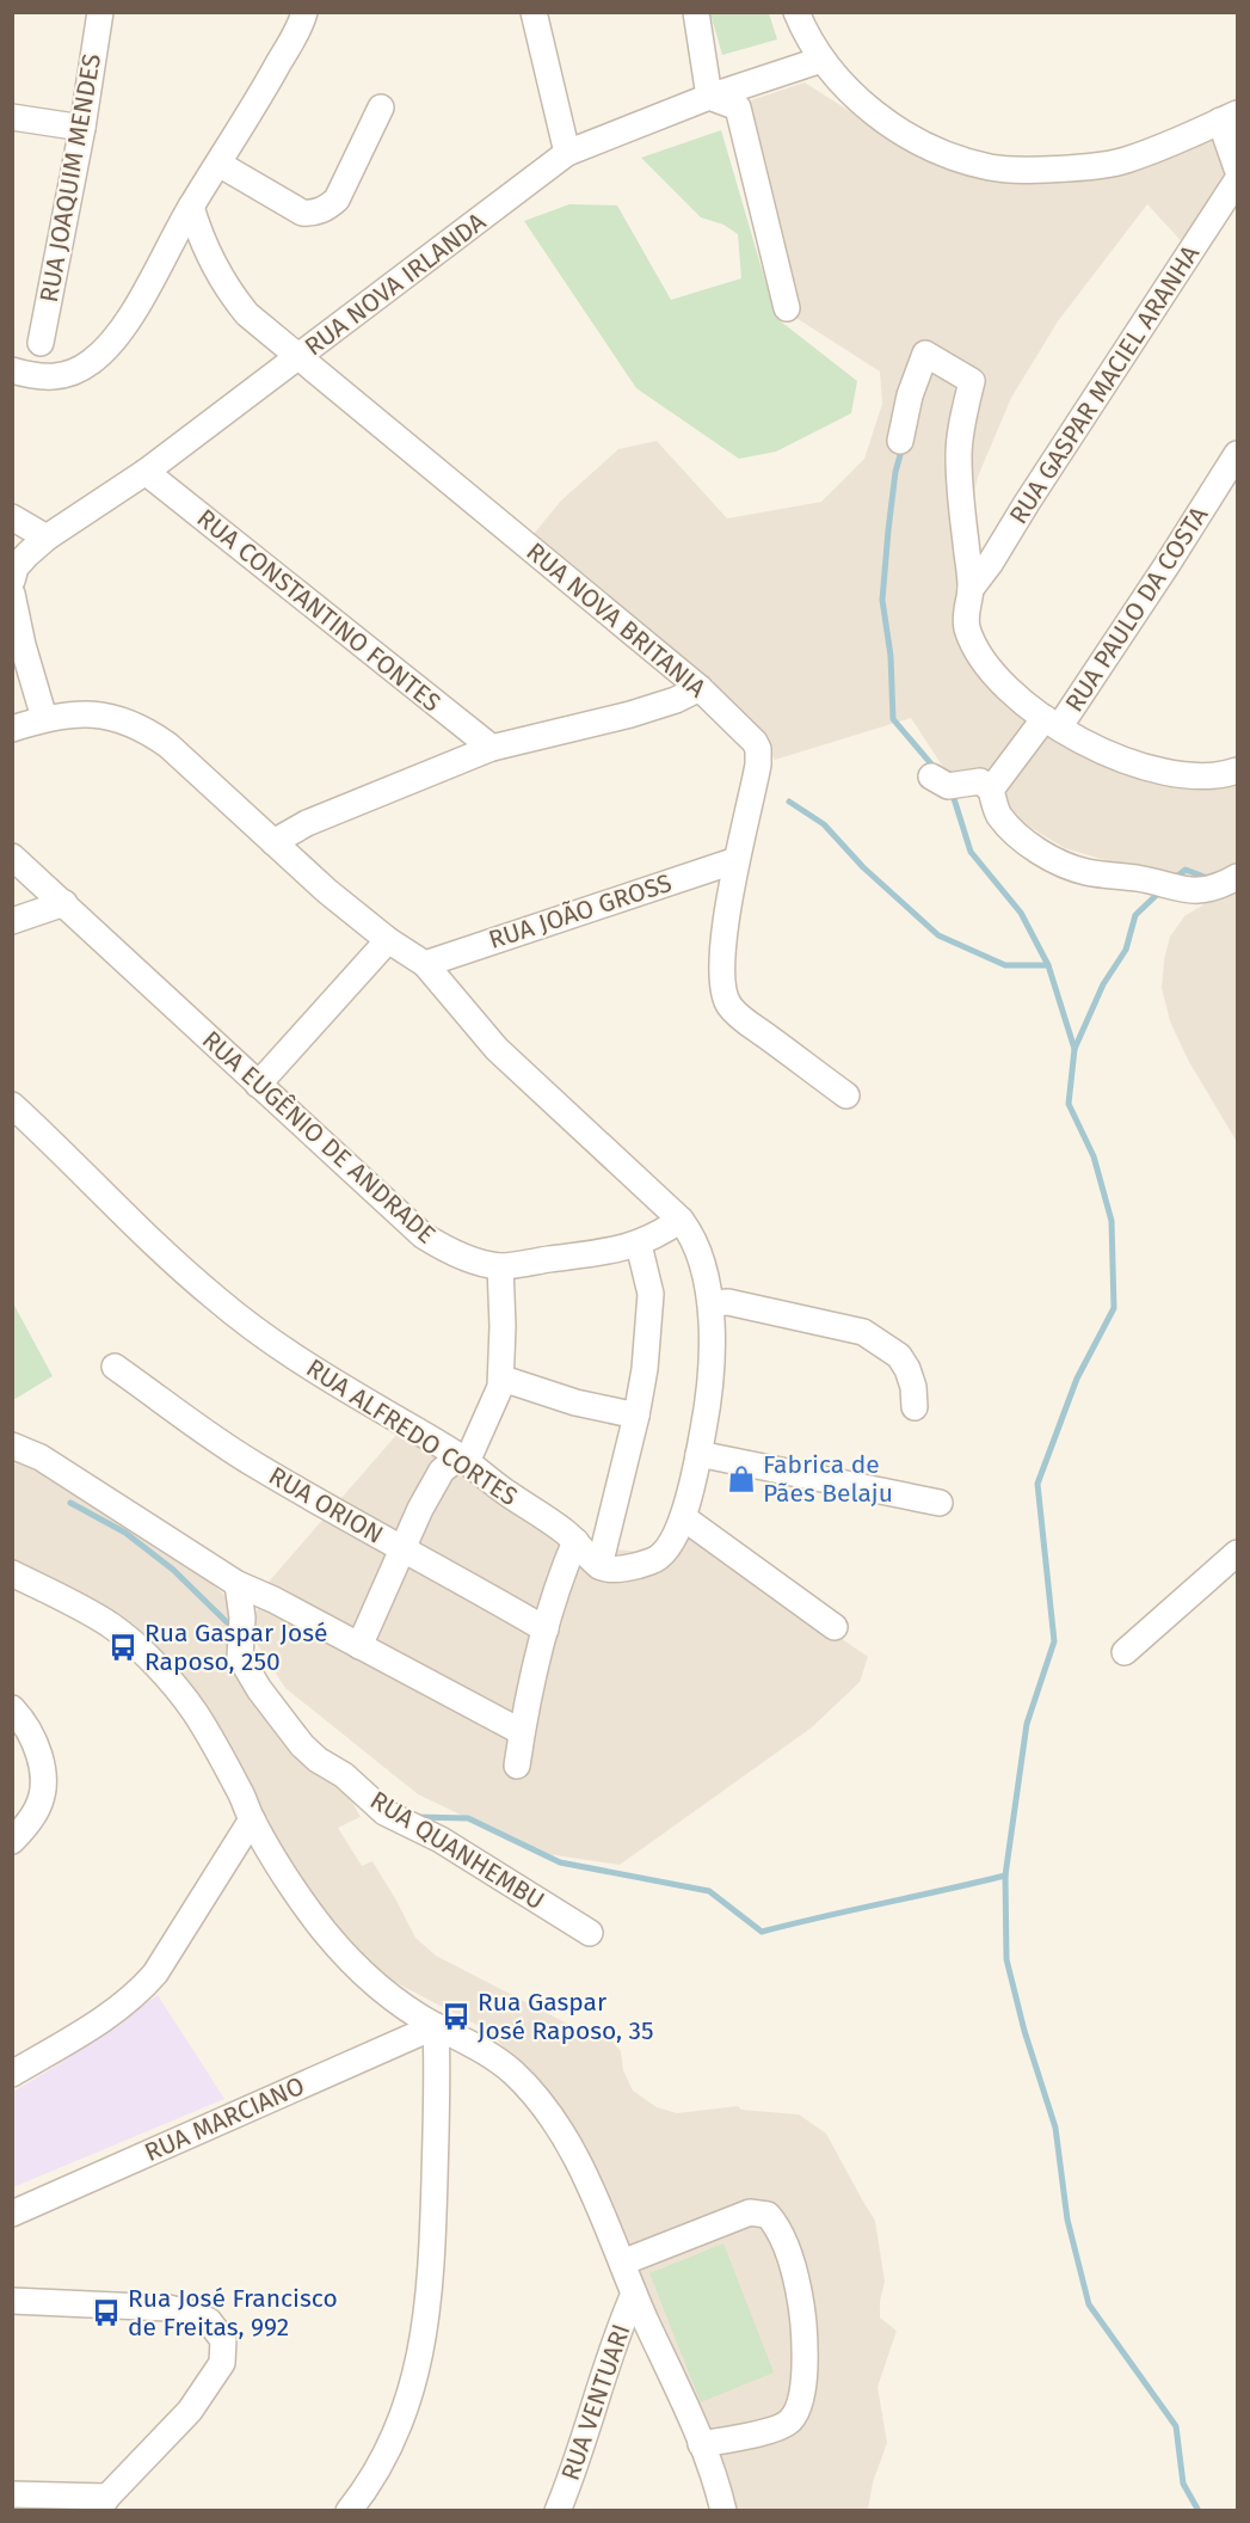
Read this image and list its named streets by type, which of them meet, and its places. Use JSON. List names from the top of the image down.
{
  "streets": {
    "street": [
      "RUA JOAQUIM MENDES",
      "RUA NOVA IRLANDA",
      "RUA GASPAR MACIEL ARANHA",
      "RUA PAULO DA COSTA",
      "RUA CONSTANTINO FONTES",
      "RUA NOVA BRITANIA",
      "RUA JOÃO GROSS",
      "RUA EUGÊNIO DE ANDRADE",
      "RUA ALFREDO CORTES",
      "RUA ORION",
      "RUA QUANHEMBU",
      "RUA MARCIANO",
      "RUA VENTUARI"
    ]
  },
  "crossings": [
    ["RUA NOVA IRLANDA", "RUA CONSTANTINO FONTES"],
    ["RUA NOVA IRLANDA", "RUA NOVA BRITANIA"],
    ["RUA NOVA BRITANIA", "RUA JOÃO GROSS"]
  ],
  "places": {
    "shop": ["Fabrica de Pães Belaju"],
    "bus stop": ["Rua Gaspar José Raposo, 250", "Rua Gaspar José Raposo, 35", "Rua José Francisco de Freitas, 992"]
  }
}
